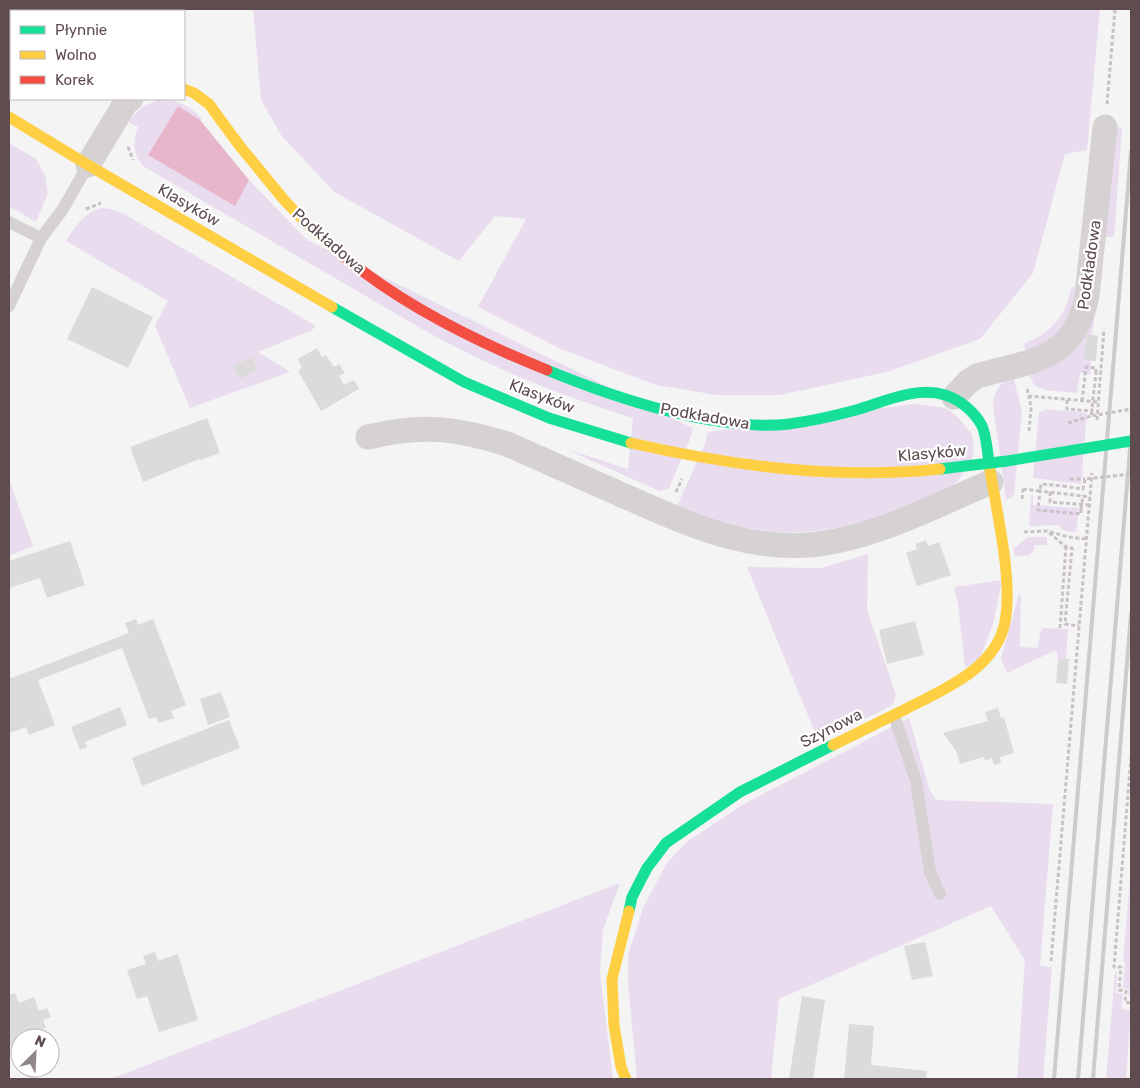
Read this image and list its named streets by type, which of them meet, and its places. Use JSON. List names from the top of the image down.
{
  "streets": {
    "street": ["Klasyków", "Podkładowa", "Szynowa"]
  },
  "crossings": [
    ["Podkładowa", "Szynowa"]
  ],
  "legend": ["Płynnie", "Wolno", "Korek"],
  "north": "top right"
}
